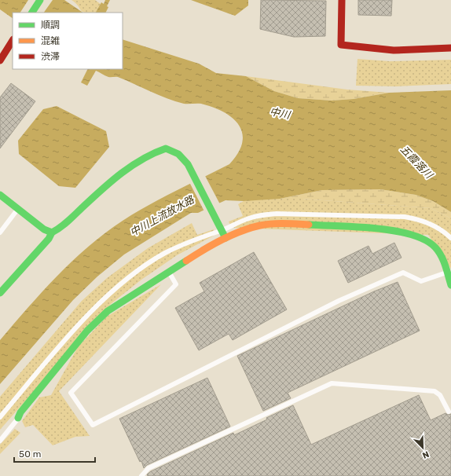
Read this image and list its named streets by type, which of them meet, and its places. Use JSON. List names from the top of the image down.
{
  "water": ["中川", "五霞落川", "中川上流放水路"],
  "legend": ["順調", "混雑", "渋滞"],
  "scale_bar": "50 m",
  "north": "bottom right"
}
